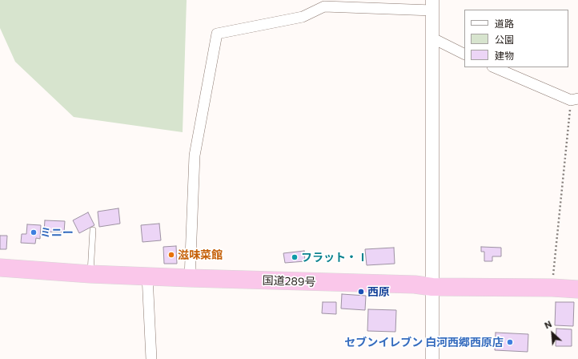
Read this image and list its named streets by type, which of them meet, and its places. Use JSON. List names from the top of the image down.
{
  "streets": {
    "highway": ["国道289号"]
  },
  "places": [
    "ミニー",
    "滋味菜館",
    "フラット・Ⅰ",
    "西原",
    "セブンイレブン 白河西郷西原店"
  ],
  "legend": ["道路", "公園", "建物"],
  "north": "top left"
}
